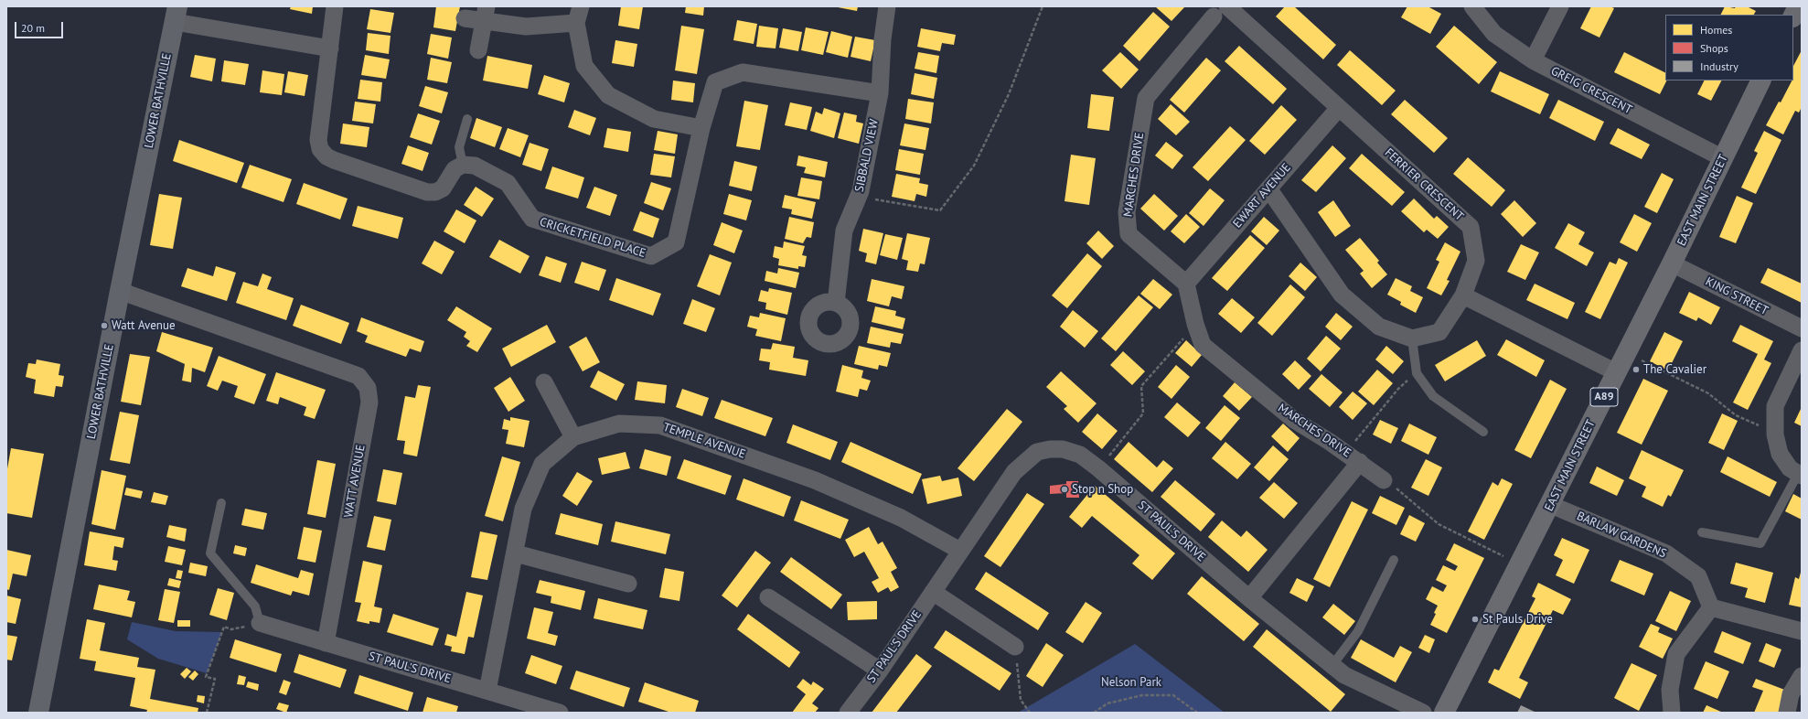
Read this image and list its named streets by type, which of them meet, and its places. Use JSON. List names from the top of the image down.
{
  "streets": {
    "main road": ["LOWER BATHVILLE", "EAST MAIN STREET", "A89"],
    "street": [
      "GREIG CRESCENT",
      "SIBBALD VIEW",
      "MARCHES DRIVE",
      "FERRIER CRESCENT",
      "EWART AVENUE",
      "CRICKETFIELD PLACE",
      "KING STREET",
      "TEMPLE AVENUE",
      "WATT AVENUE",
      "ST PAUL'S DRIVE",
      "BARLAW GARDENS"
    ]
  },
  "crossings": [
    ["GREIG CRESCENT", "EAST MAIN STREET"],
    ["LOWER BATHVILLE", "WATT AVENUE"],
    ["SIBBALD VIEW", "CRICKETFIELD PLACE"],
    ["MARCHES DRIVE", "EWART AVENUE"],
    ["FERRIER CRESCENT", "EWART AVENUE"],
    ["EAST MAIN STREET", "KING STREET"],
    ["EAST MAIN STREET", "BARLAW GARDENS"],
    ["TEMPLE AVENUE", "ST PAUL'S DRIVE"],
    ["WATT AVENUE", "ST PAUL'S DRIVE"]
  ],
  "parks": ["Nelson Park"],
  "places": [
    "Watt Avenue",
    "The Cavalier",
    "Stop n Shop",
    "St Pauls Drive"
  ],
  "legend": ["Homes", "Shops", "Industry"],
  "scale_bar": "20 m"
}
